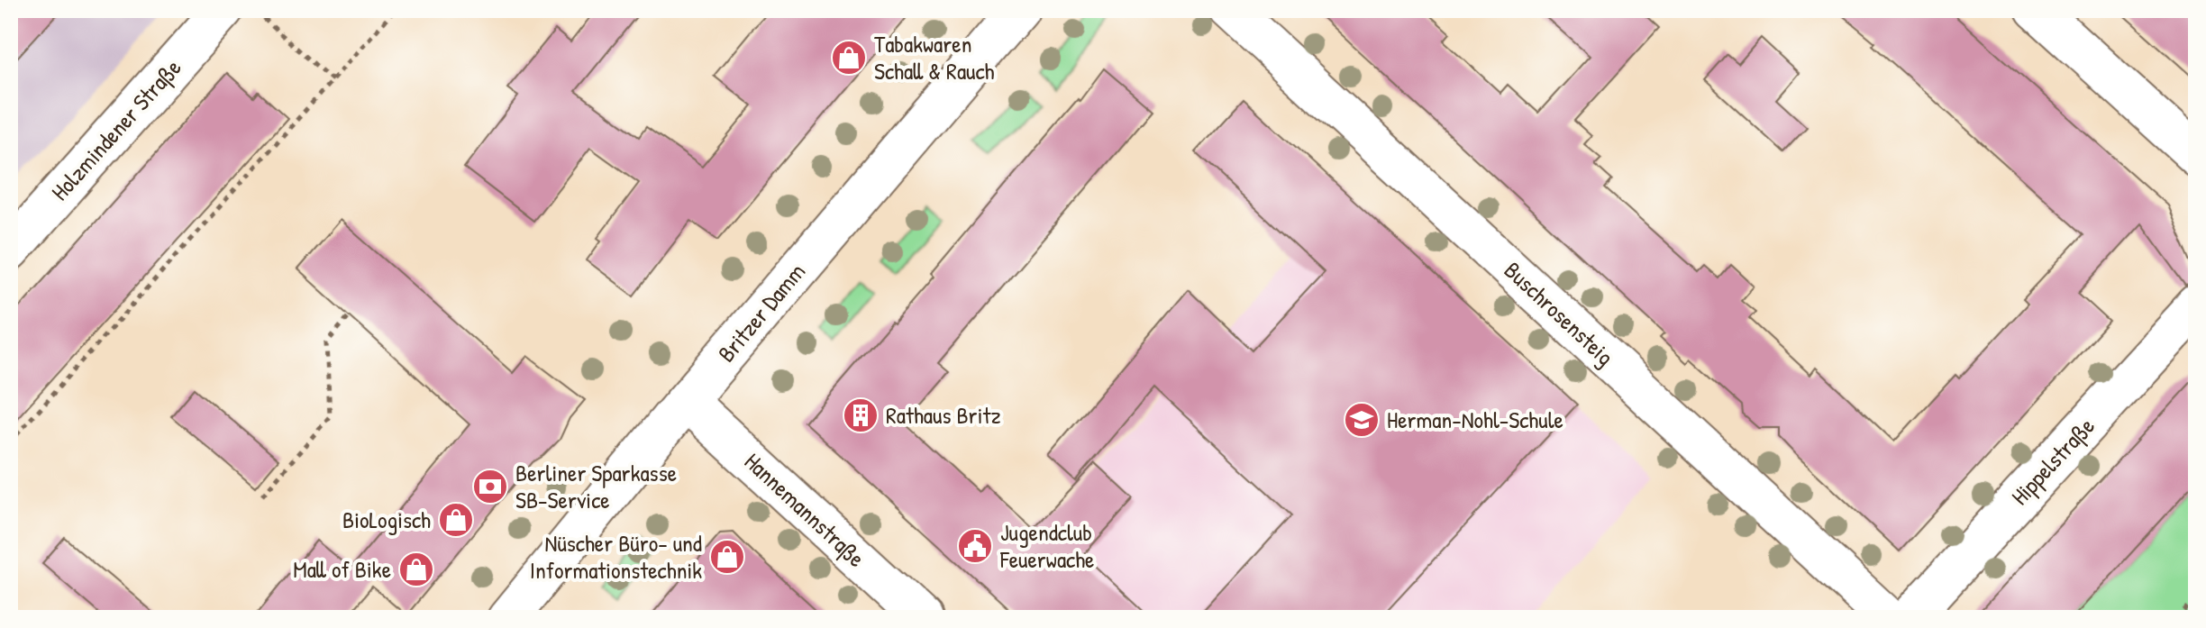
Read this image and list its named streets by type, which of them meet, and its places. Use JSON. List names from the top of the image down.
{
  "streets": {
    "street": [
      "Holzmindener Straße",
      "Britzer Damm",
      "Buschrosensteig",
      "Hippelstraße",
      "Hannemannstraße"
    ]
  },
  "crossings": [
    ["Britzer Damm", "Hannemannstraße"]
  ],
  "places": {
    "shop": [
      "Tabakwaren Schall & Rauch",
      "BioLogisch",
      "Nüscher Büro- und Informationstechnik",
      "Mall of Bike"
    ],
    "building": ["Rathaus Britz"],
    "school or university": ["Herman-Nohl-Schule"],
    "bank": ["Berliner Sparkasse SB-Service"],
    "public building": ["Jugendclub Feuerwache"]
  }
}
